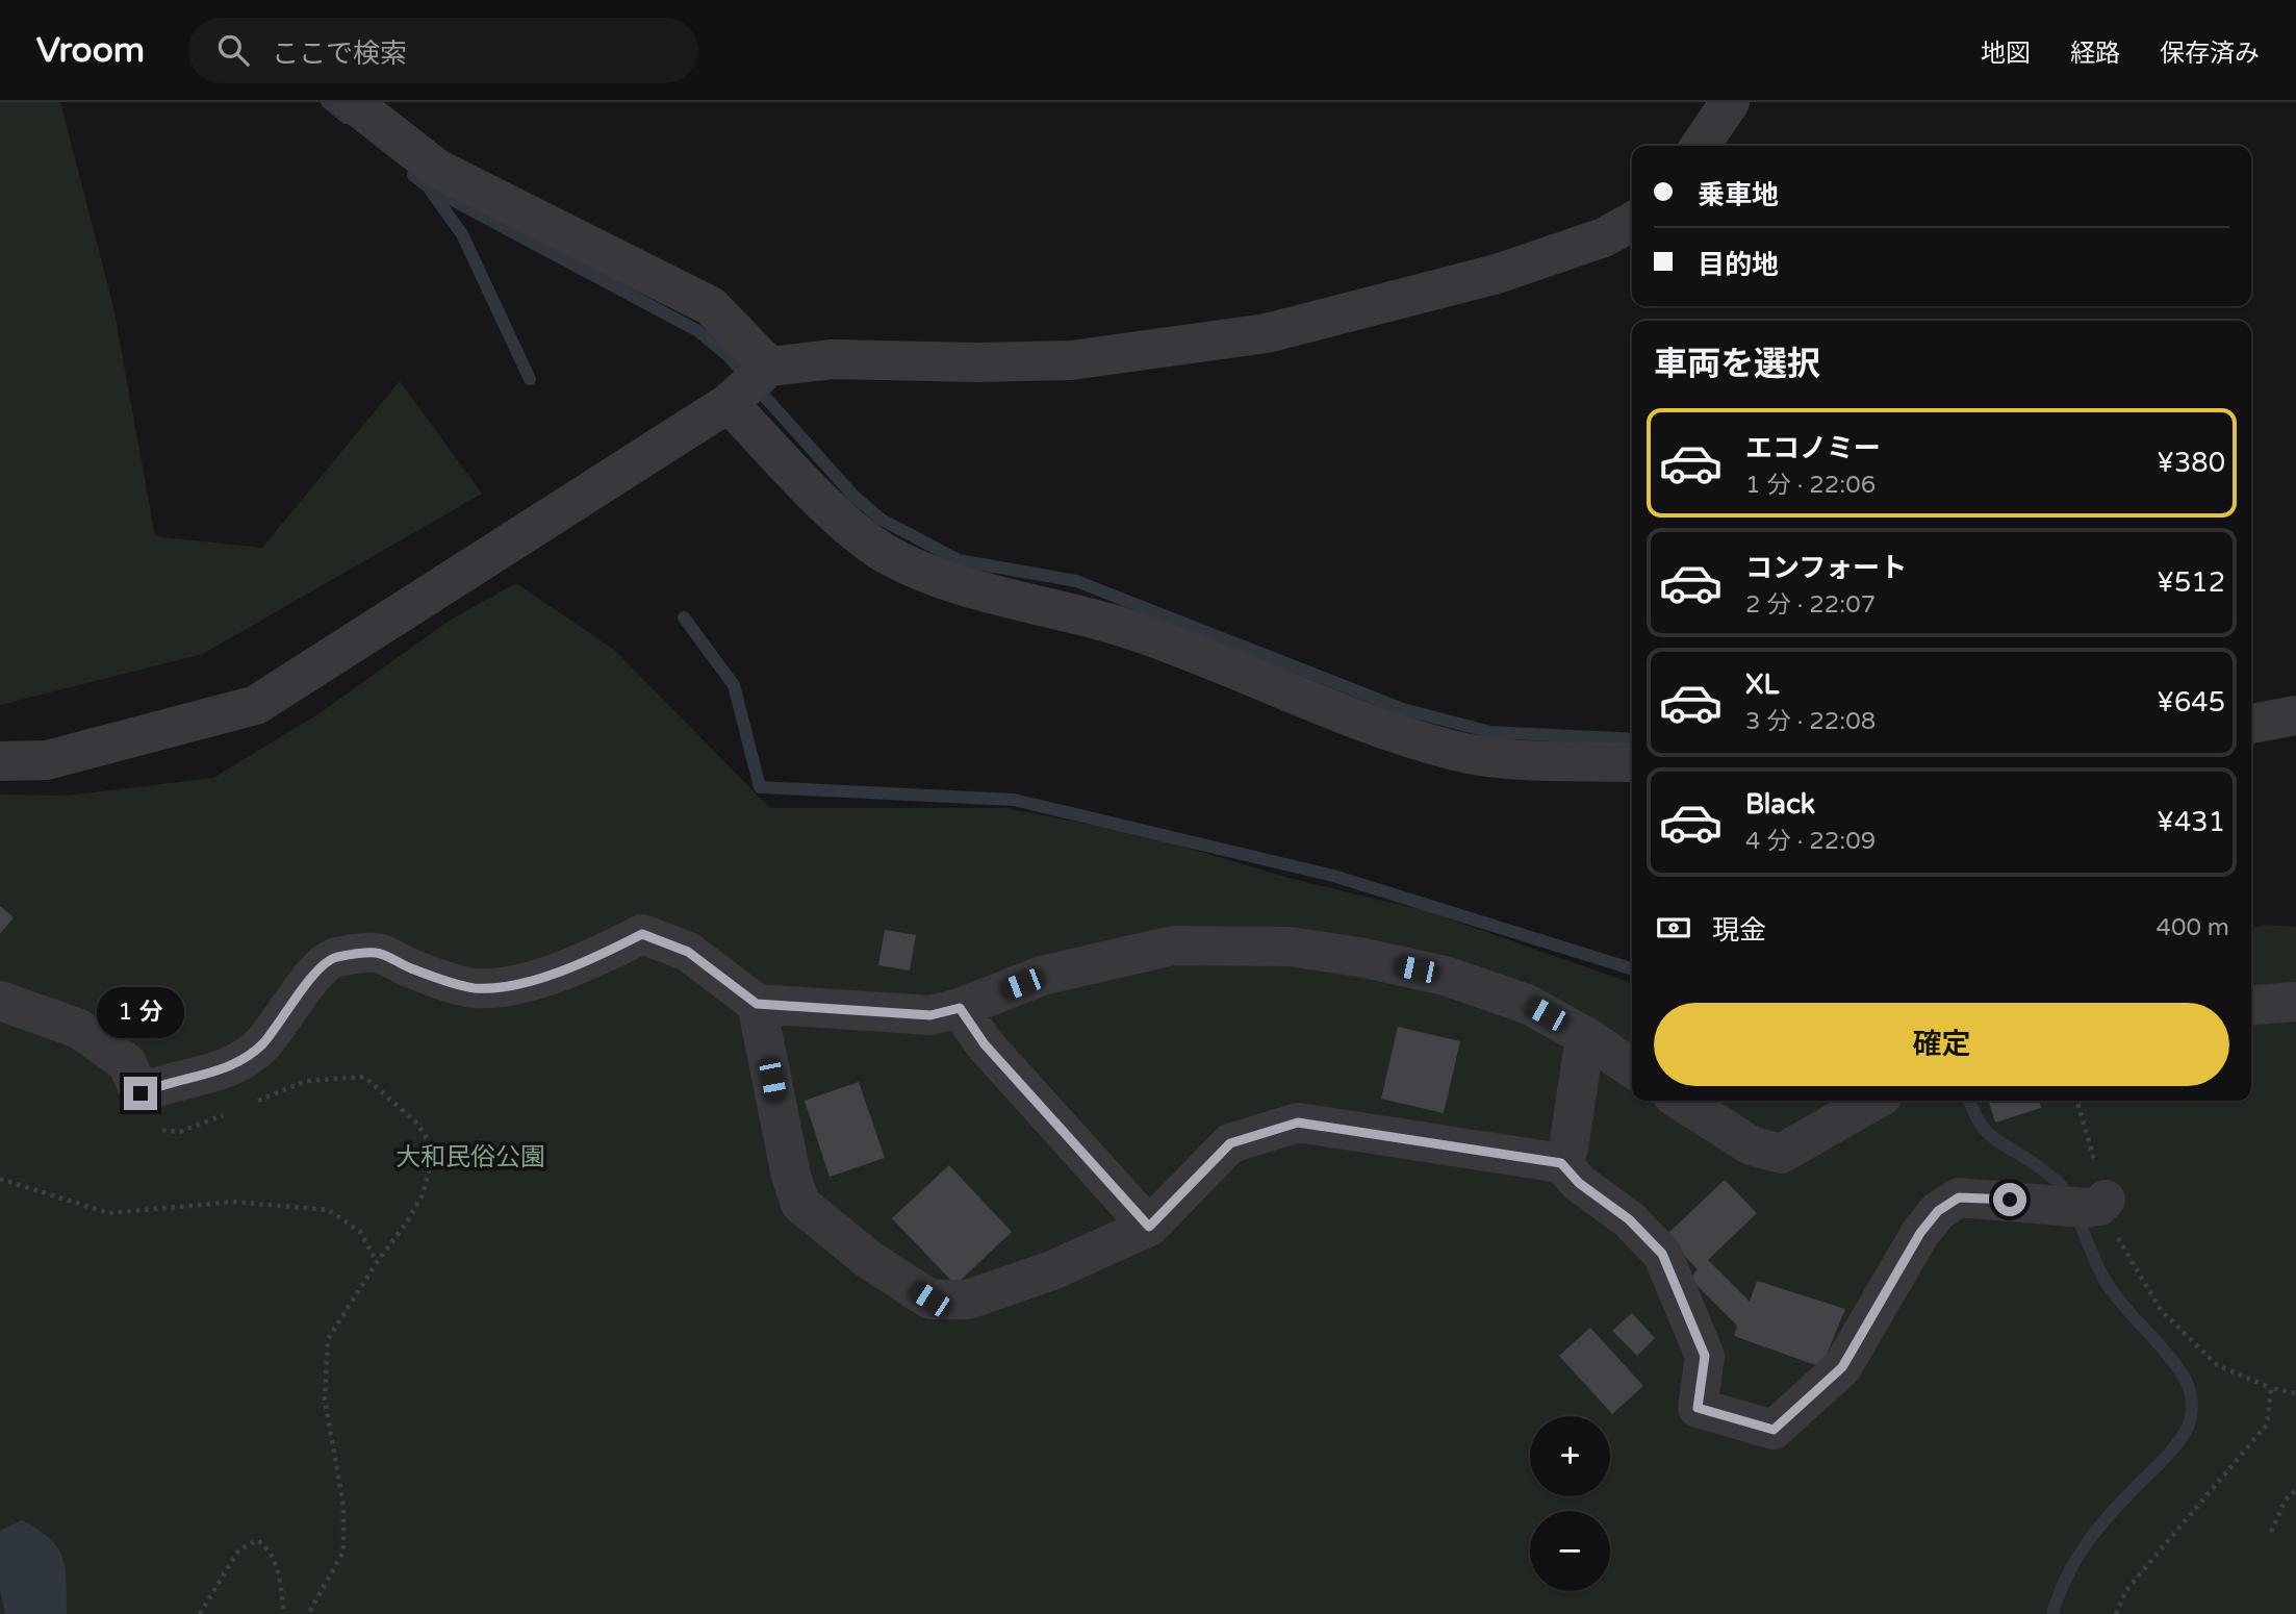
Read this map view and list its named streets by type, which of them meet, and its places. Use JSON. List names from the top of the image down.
{
  "parks": ["大和民俗公園"],
  "page": {
    "header": "Vroom",
    "search": "ここで検索",
    "nav": ["地図", "経路", "保存済み"],
    "banner": ["乗車地", "目的地"],
    "heading": "車両を選択",
    "list": [
      {
        "name": "エコノミー",
        "note": "1 分 · 22:06",
        "value": "¥380"
      },
      {
        "name": "コンフォート",
        "note": "2 分 · 22:07",
        "value": "¥512"
      },
      {
        "name": "XL",
        "note": "3 分 · 22:08",
        "value": "¥645"
      },
      {
        "name": "Black",
        "note": "4 分 · 22:09",
        "value": "¥431"
      }
    ],
    "pay": ["現金", "400 m"],
    "bubble": "1 分",
    "buttons": "確定",
    "map_buttons": ["+", "−"]
  }
}
